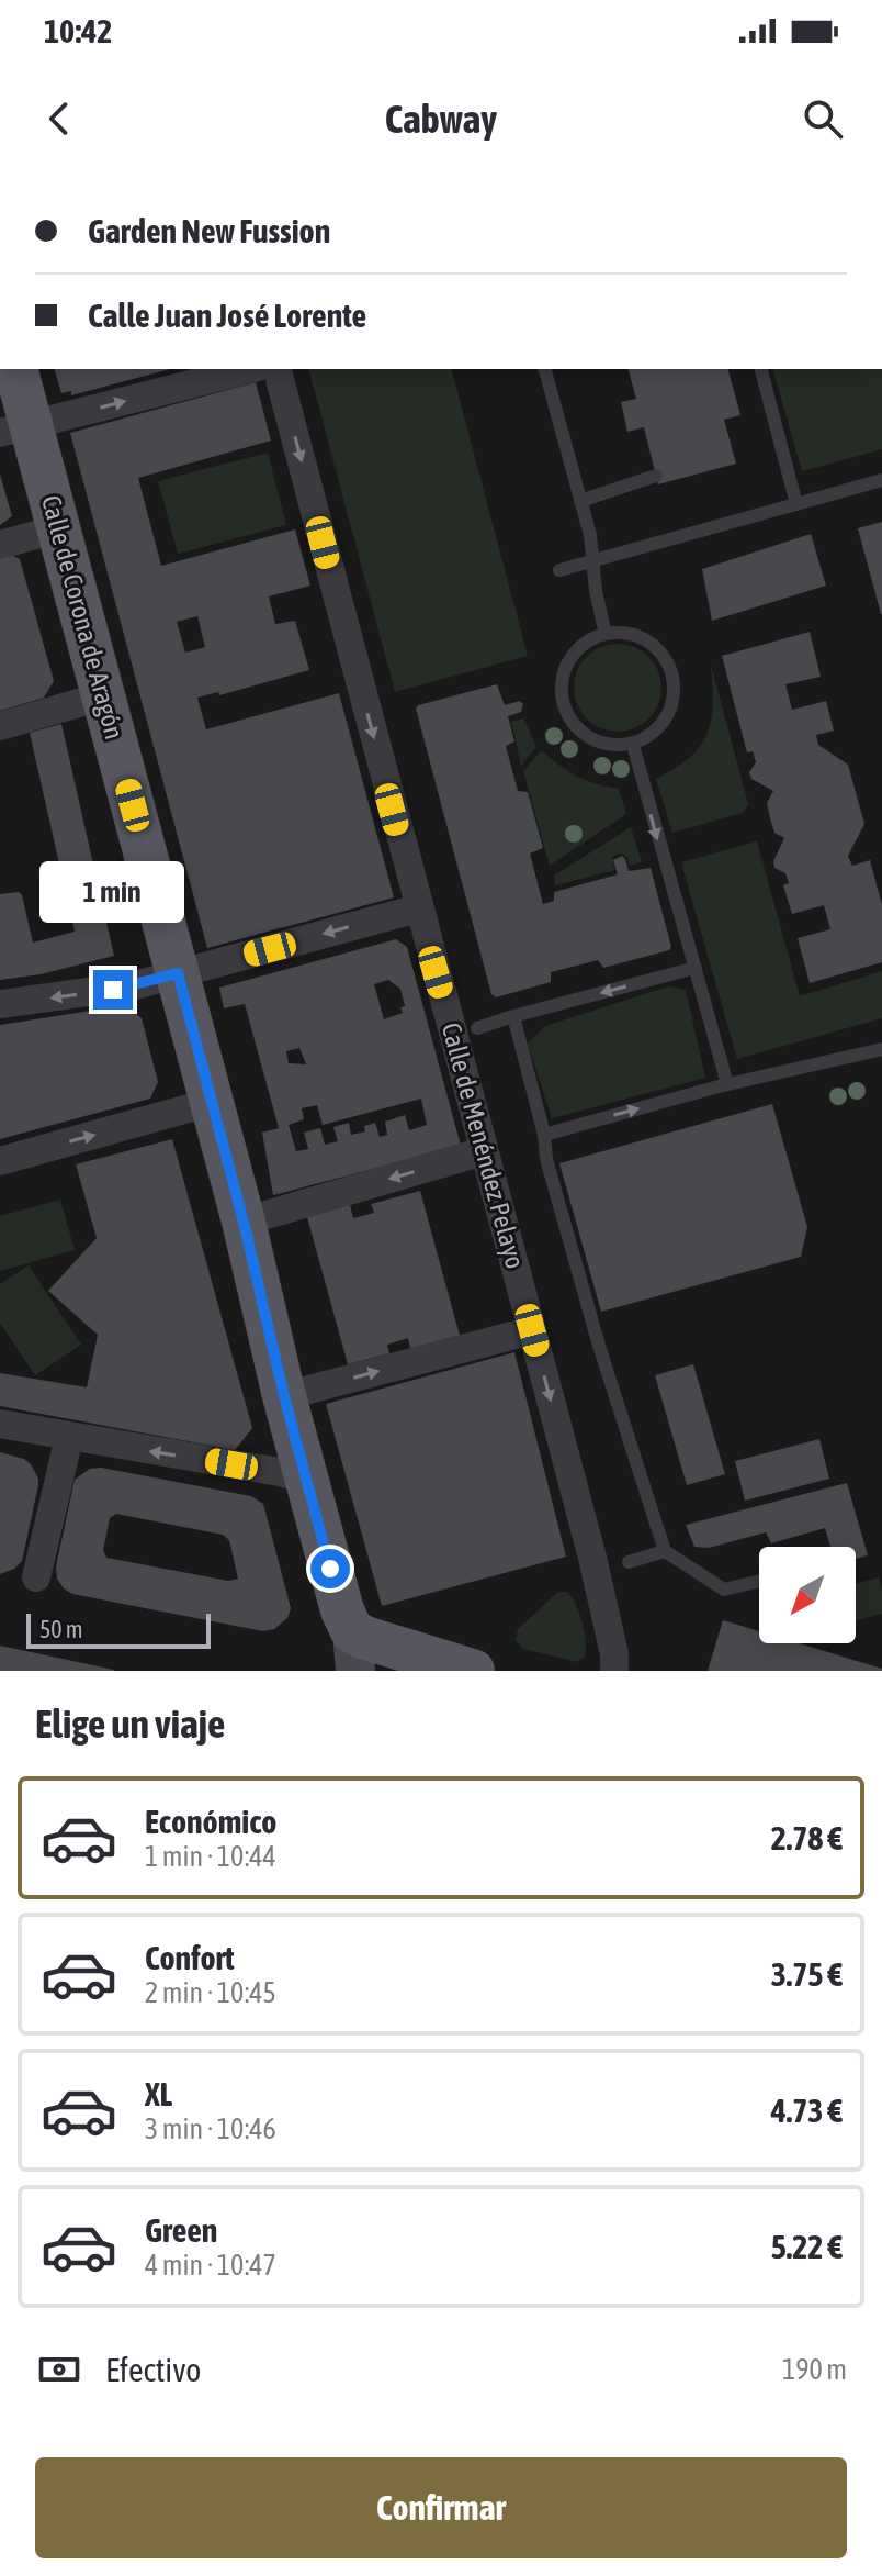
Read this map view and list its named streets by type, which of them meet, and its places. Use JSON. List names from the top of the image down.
{
  "streets": {
    "main road": ["Calle de Corona de Aragón"],
    "street": ["Calle de Menéndez Pelayo"]
  },
  "one_way": ["Calle de Menéndez Pelayo"],
  "scale_bar": "50 m",
  "north": "bottom left",
  "page": {
    "status": "10:42",
    "header": "Cabway",
    "banner": ["Garden New Fussion", "Calle Juan José Lorente"],
    "bubble": "1 min",
    "scale": "50 m",
    "heading": "Elige un viaje",
    "list": [
      {
        "name": "Económico",
        "note": "1 min · 10:44",
        "value": "2.78 €"
      },
      {
        "name": "Confort",
        "note": "2 min · 10:45",
        "value": "3.75 €"
      },
      {
        "name": "XL",
        "note": "3 min · 10:46",
        "value": "4.73 €"
      },
      {
        "name": "Green",
        "note": "4 min · 10:47",
        "value": "5.22 €"
      }
    ],
    "pay": ["Efectivo", "190 m"],
    "buttons": "Confirmar"
  }
}
